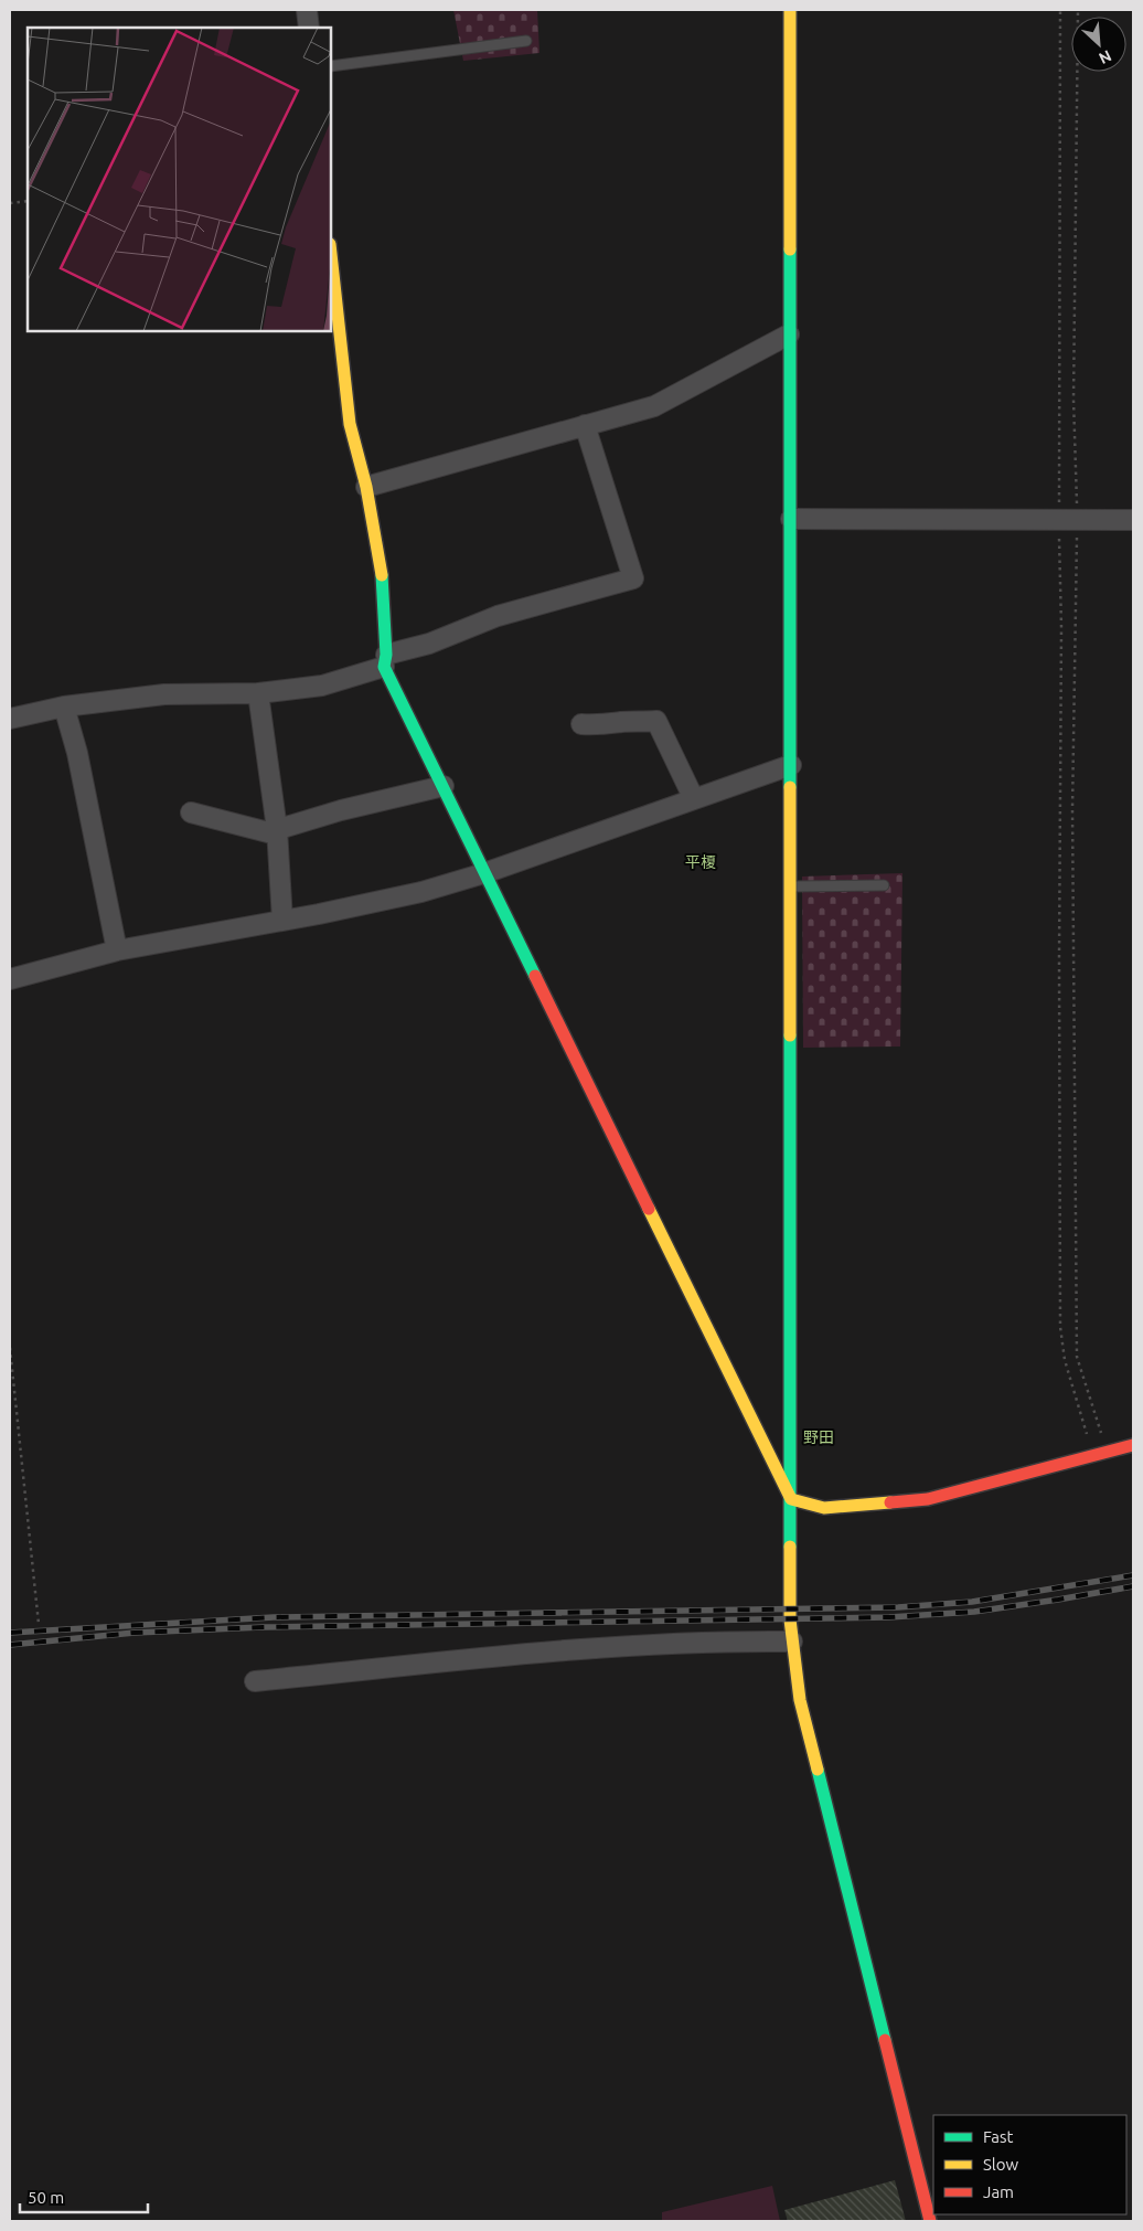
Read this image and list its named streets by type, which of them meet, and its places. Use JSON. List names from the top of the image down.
{
  "districts": ["平榎", "野田"],
  "legend": ["Fast", "Slow", "Jam"],
  "scale_bar": "50 m",
  "north": "bottom right"
}
